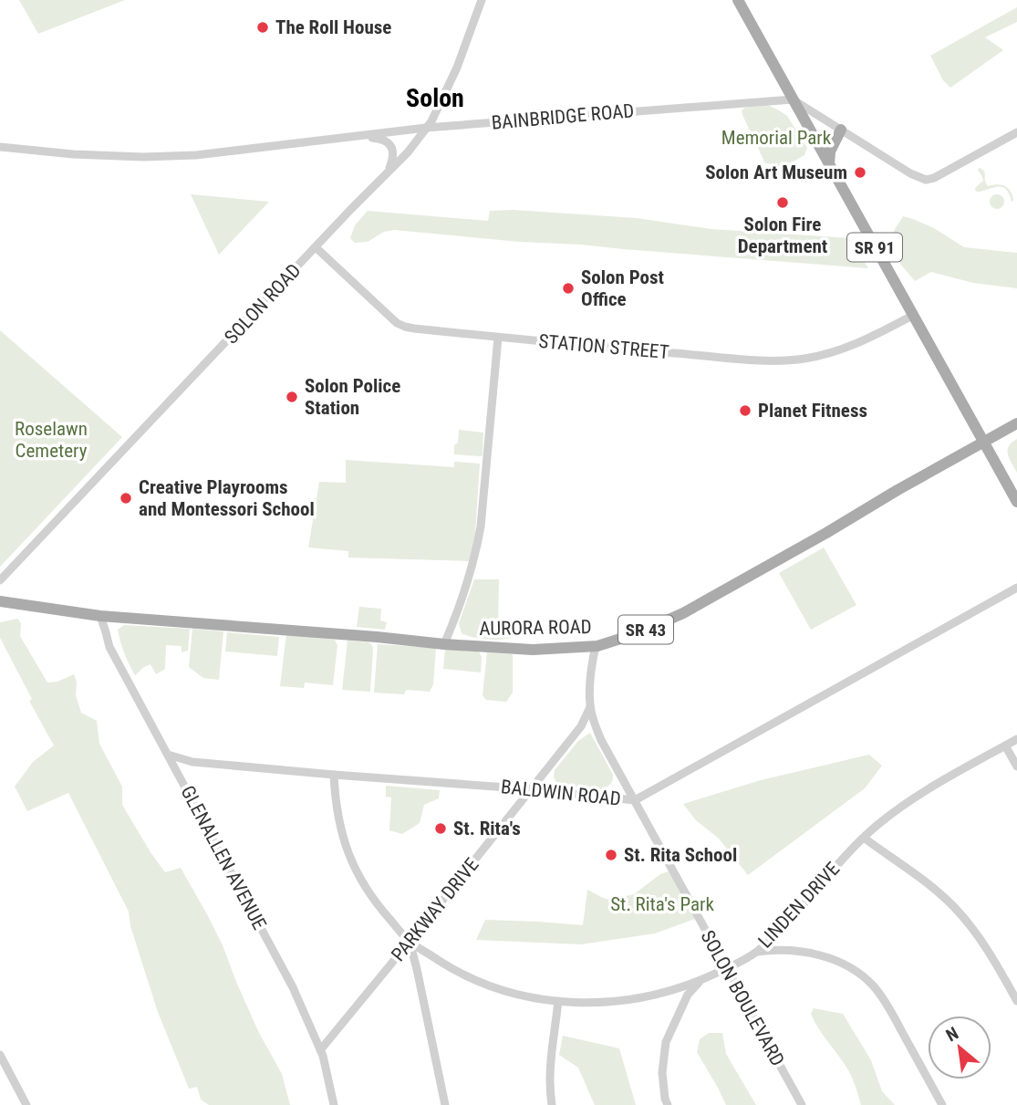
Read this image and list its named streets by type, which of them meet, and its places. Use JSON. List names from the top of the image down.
{
  "streets": {
    "main road": ["SR 91", "AURORA ROAD", "SR 43"],
    "street": [
      "BAINBRIDGE ROAD",
      "SOLON ROAD",
      "STATION STREET",
      "BALDWIN ROAD",
      "GLENALLEN AVENUE",
      "LINDEN DRIVE",
      "PARKWAY DRIVE",
      "SOLON BOULEVARD"
    ]
  },
  "crossings": [
    ["BAINBRIDGE ROAD", "SR 91"],
    ["BAINBRIDGE ROAD", "SOLON ROAD"],
    ["SR 91", "STATION STREET"],
    ["SR 91", "AURORA ROAD"],
    ["SOLON ROAD", "STATION STREET"],
    ["AURORA ROAD", "GLENALLEN AVENUE"],
    ["AURORA ROAD", "SOLON BOULEVARD"],
    ["BALDWIN ROAD", "GLENALLEN AVENUE"],
    ["BALDWIN ROAD", "LINDEN DRIVE"],
    ["BALDWIN ROAD", "PARKWAY DRIVE"],
    ["BALDWIN ROAD", "SOLON BOULEVARD"],
    ["GLENALLEN AVENUE", "PARKWAY DRIVE"],
    ["LINDEN DRIVE", "PARKWAY DRIVE"],
    ["LINDEN DRIVE", "SOLON BOULEVARD"],
    ["PARKWAY DRIVE", "SOLON BOULEVARD"]
  ],
  "districts": ["Solon"],
  "parks": ["Memorial Park", "Roselawn Cemetery", "St. Rita's Park"],
  "places": [
    "The Roll House",
    "Solon Art Museum",
    "Solon Fire Department",
    "Solon Post Office",
    "Solon Police Station",
    "Planet Fitness",
    "Creative Playrooms and Montessori School",
    "St. Rita's",
    "St. Rita School"
  ],
  "north": "top left"
}
